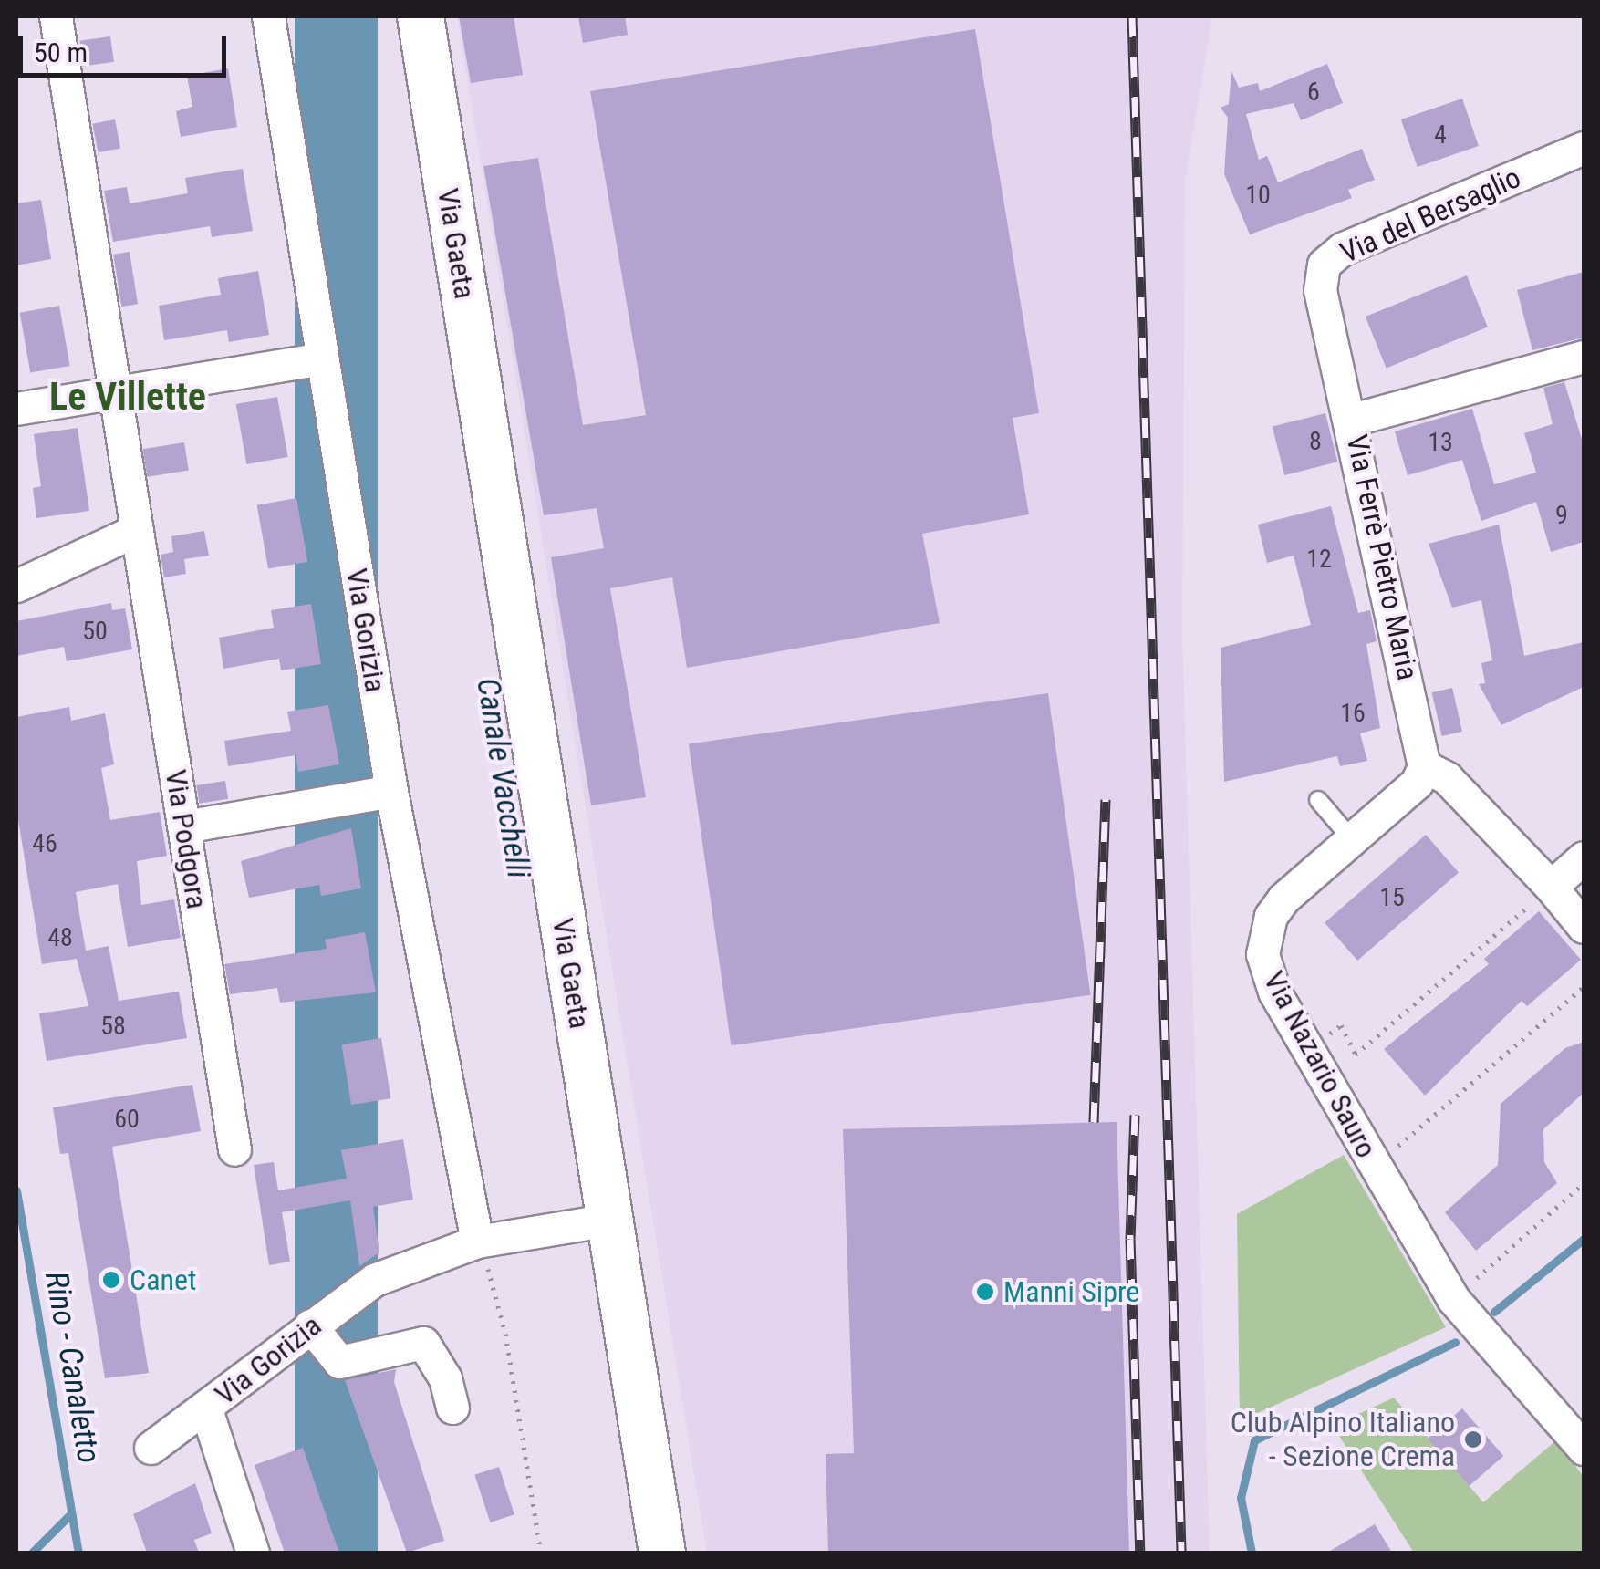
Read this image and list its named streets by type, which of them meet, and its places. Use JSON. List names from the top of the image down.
{
  "streets": {
    "main road": ["Via Gaeta"],
    "street": [
      "Via del Bersaglio",
      "Via Ferrè Pietro Maria",
      "Via Gorizia",
      "Via Podgora",
      "Via Nazario Sauro"
    ]
  },
  "crossings": [
    ["Via del Bersaglio", "Via Ferrè Pietro Maria"],
    ["Via Gaeta", "Via Gorizia"],
    ["Via Ferrè Pietro Maria", "Via Nazario Sauro"]
  ],
  "districts": ["Le Villette"],
  "water": ["Canale Vacchelli", "Rino - Canaletto"],
  "places": ["Canet", "Manni Sipre", "Club Alpino Italiano - Sezione Crema"],
  "house_numbers": [
    "6",
    "4",
    "10",
    "8",
    "13",
    "9",
    "12",
    "50",
    "16",
    "46",
    "15",
    "48",
    "58",
    "60"
  ],
  "scale_bar": "50 m"
}
